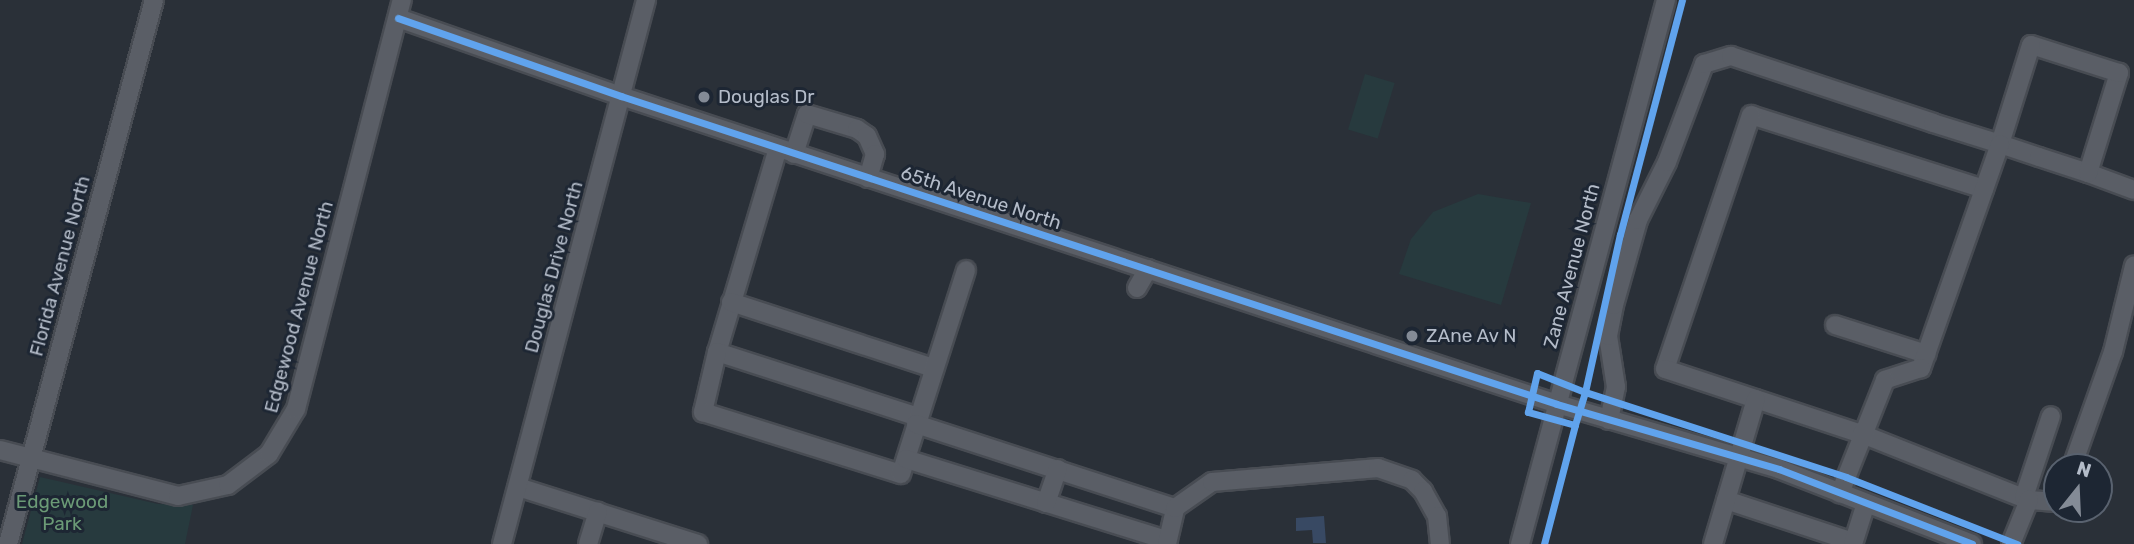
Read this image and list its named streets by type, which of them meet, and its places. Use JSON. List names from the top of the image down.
{
  "streets": {
    "street": [
      "65th Avenue North",
      "Florida Avenue North",
      "Zane Avenue North",
      "Douglas Drive North",
      "Edgewood Avenue North"
    ]
  },
  "crossings": [
    ["65th Avenue North", "Zane Avenue North"],
    ["65th Avenue North", "Douglas Drive North"],
    ["65th Avenue North", "Edgewood Avenue North"],
    ["Florida Avenue North", "Edgewood Avenue North"]
  ],
  "parks": ["Edgewood Park"],
  "places": ["Douglas Dr", "ZAne Av N"],
  "north": "top"
}
